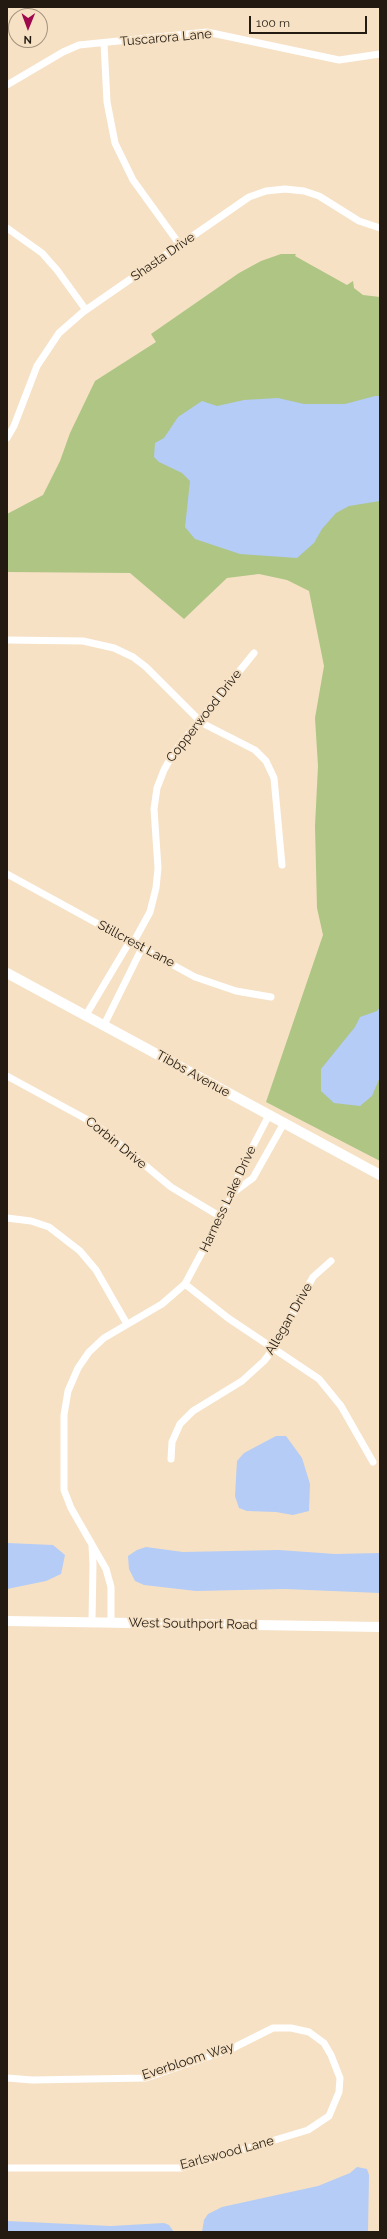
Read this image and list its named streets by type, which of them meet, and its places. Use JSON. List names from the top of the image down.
{
  "streets": {
    "street": [
      "Tuscarora Lane",
      "Shasta Drive",
      "Copperwood Drive",
      "Stillcrest Lane",
      "Tibbs Avenue",
      "Corbin Drive",
      "Harness Lake Drive",
      "Allegan Drive",
      "West Southport Road",
      "Everbloom Way",
      "Earlswood Lane"
    ]
  },
  "crossings": [
    ["Copperwood Drive", "Stillcrest Lane"],
    ["Copperwood Drive", "Tibbs Avenue"],
    ["Tibbs Avenue", "Harness Lake Drive"],
    ["Corbin Drive", "Harness Lake Drive"],
    ["Harness Lake Drive", "West Southport Road"],
    ["Everbloom Way", "Earlswood Lane"]
  ],
  "scale_bar": "100 m",
  "north": "bottom"
}
